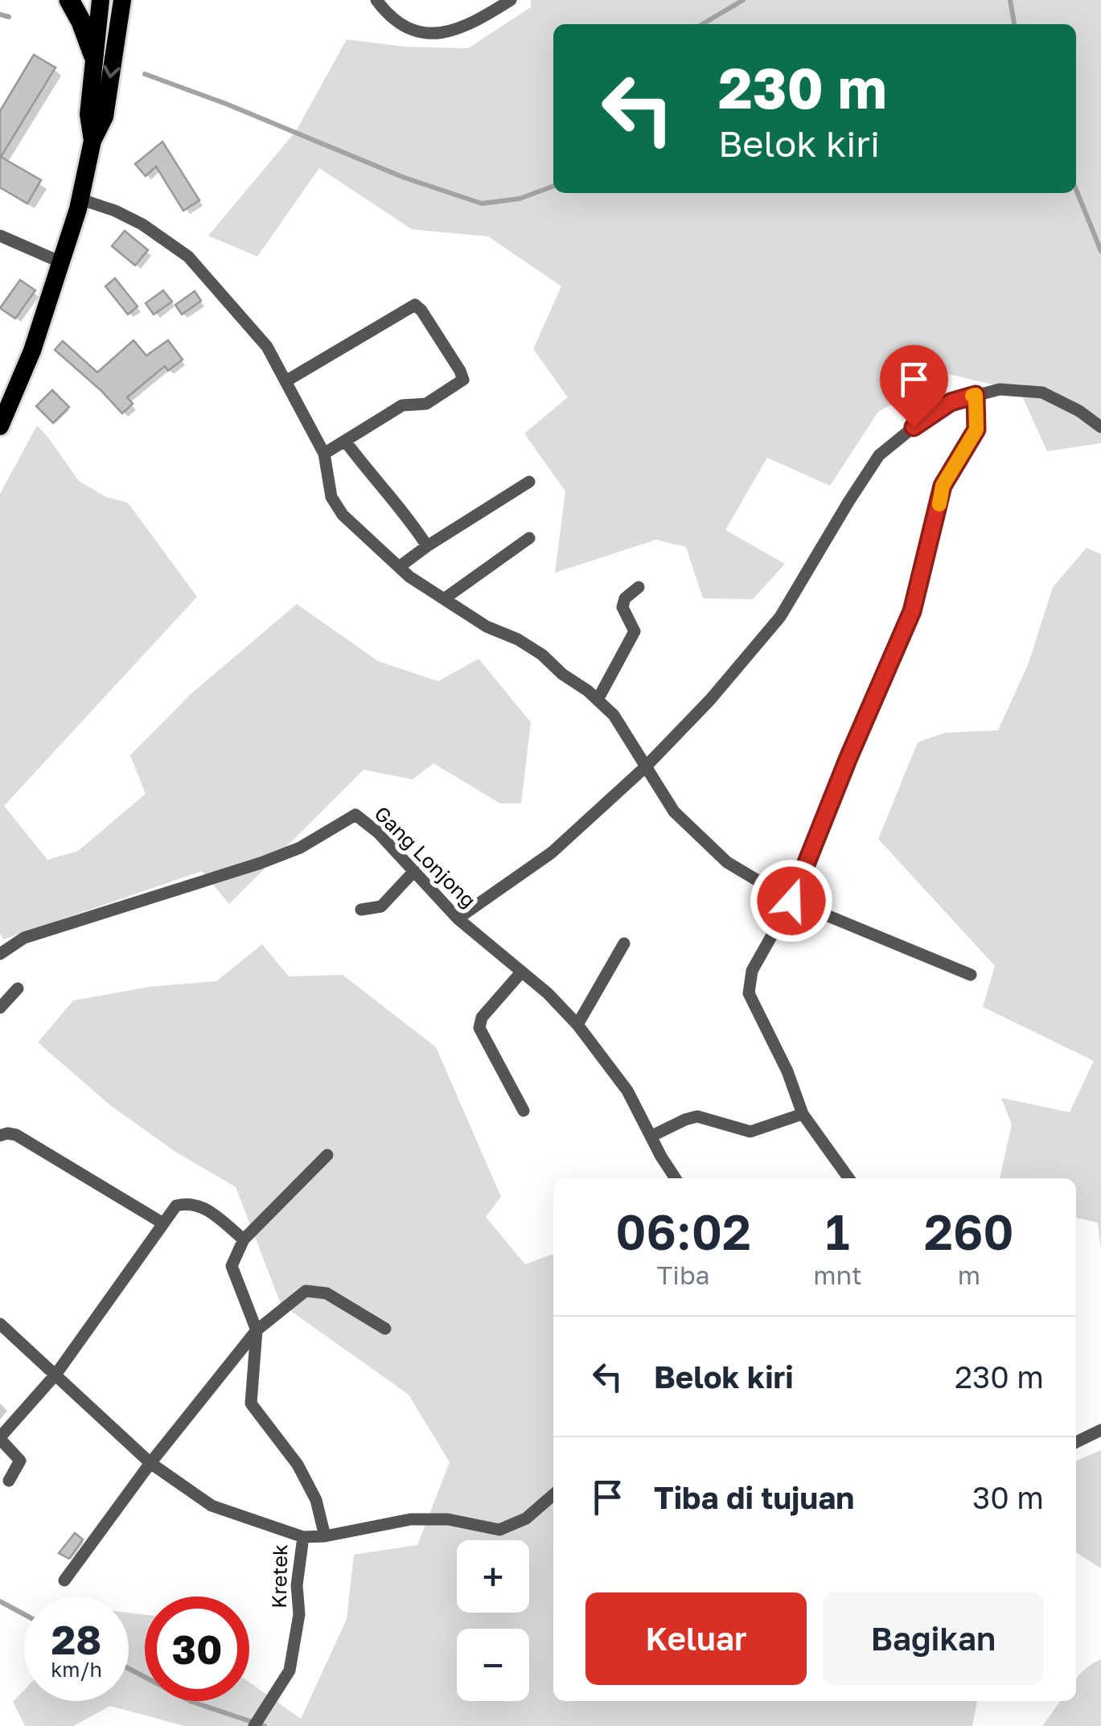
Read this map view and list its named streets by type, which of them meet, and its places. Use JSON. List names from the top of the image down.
{
  "streets": {
    "street": ["Gang Lonjong", "Kretek"]
  },
  "page": {
    "turn": ["230 m", "Belok kiri"],
    "eta": [
      "06:02",
      "Tiba",
      "1",
      "mnt",
      "260",
      "m"
    ],
    "list": [
      {
        "name": "Belok kiri",
        "value": "230 m"
      },
      {
        "name": "Tiba di tujuan",
        "value": "30 m"
      }
    ],
    "map_buttons": ["+", "−"],
    "buttons": ["Keluar", "Bagikan"],
    "speed": "28 km/h",
    "limit": "30"
  }
}
